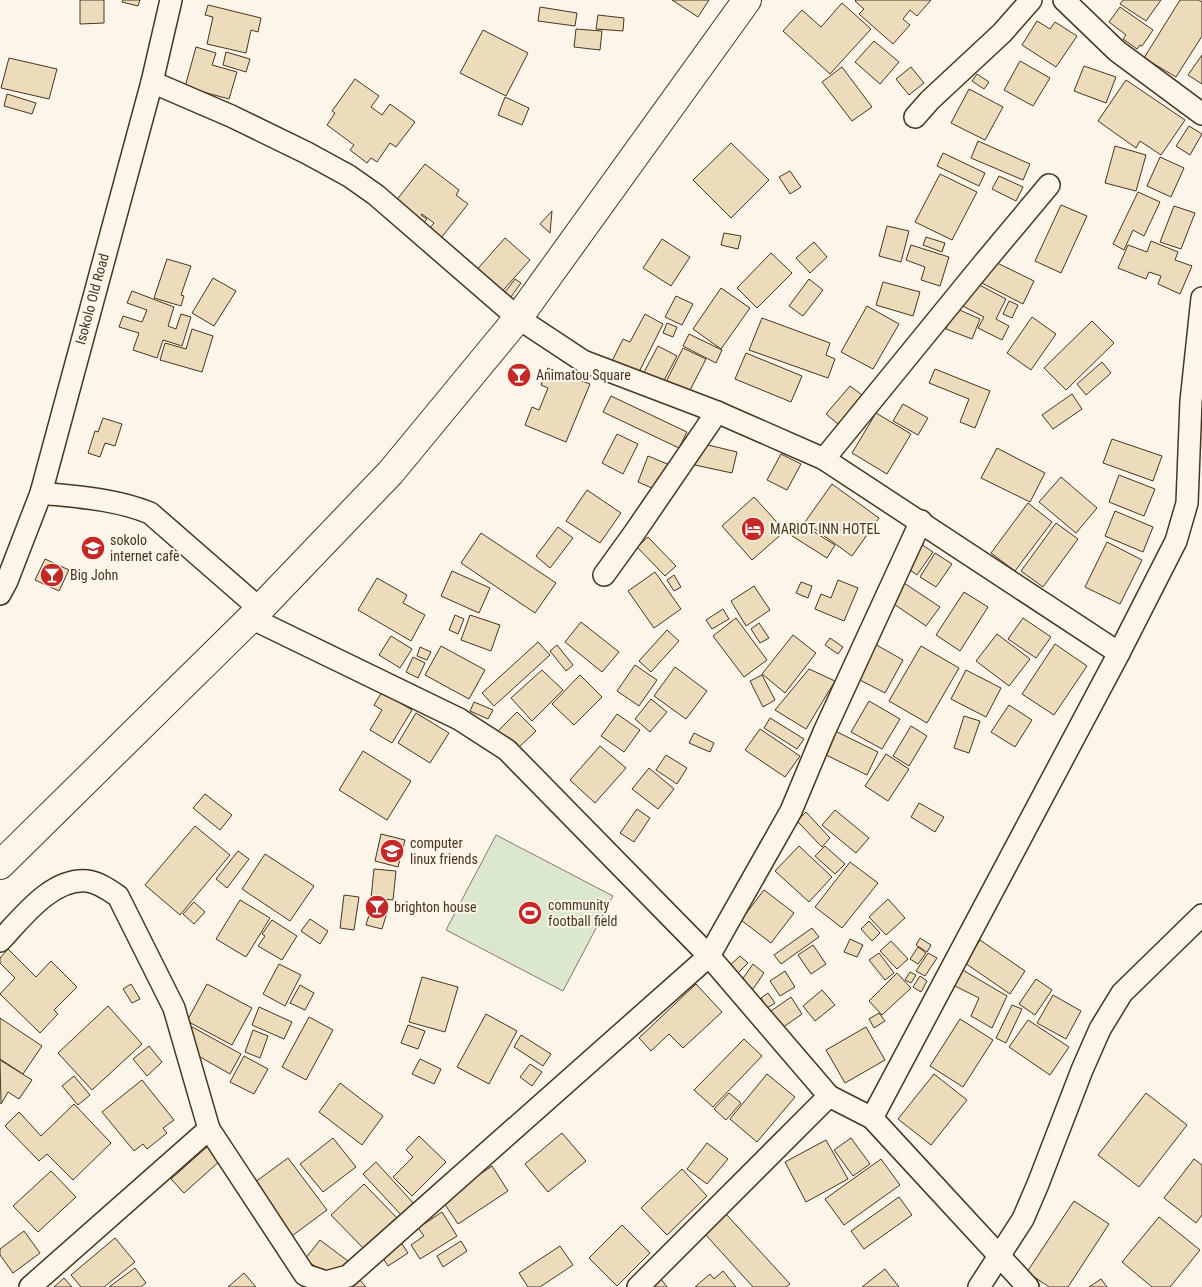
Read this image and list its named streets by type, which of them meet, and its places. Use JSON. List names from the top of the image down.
{
  "streets": {
    "street": ["Isokolo Old Road"]
  },
  "places": {
    "bar": ["Animatou Square", "Big John", "brighton house"],
    "hotel": ["MARIOT INN HOTEL"],
    "school or university": ["sokolo internet cafe", "computer linux friends"],
    "sports": ["community football field"]
  }
}
